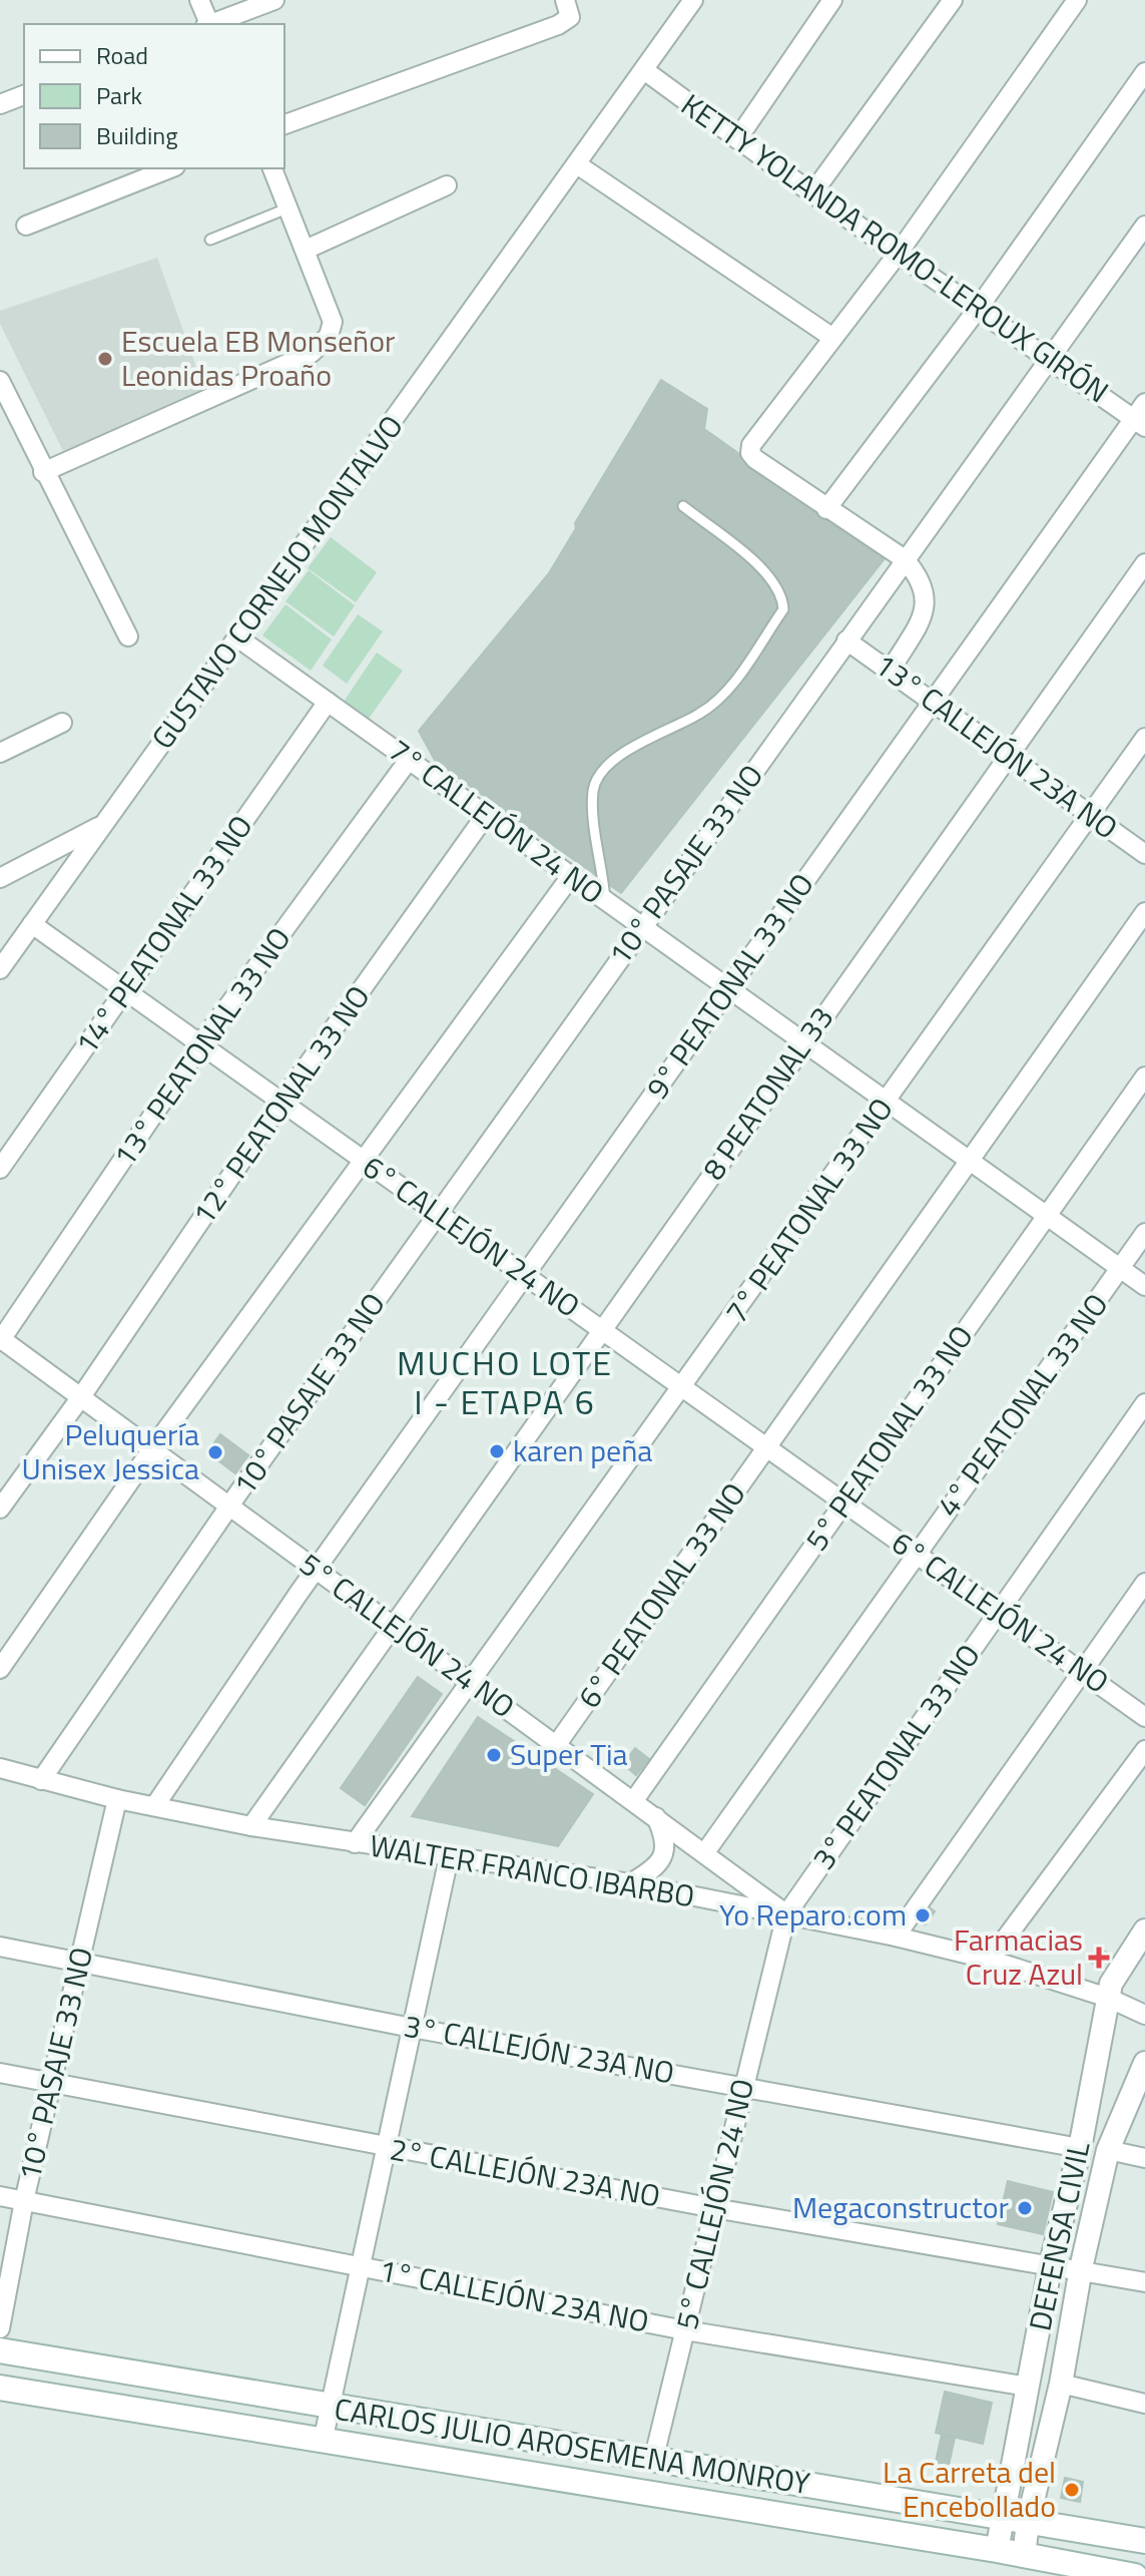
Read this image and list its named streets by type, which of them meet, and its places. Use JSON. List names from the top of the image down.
{
  "streets": {
    "main road": ["CARLOS JULIO AROSEMENA MONROY"],
    "street": [
      "KETTY YOLANDA ROMO-LEROUX GIRÓN",
      "GUSTAVO CORNEJO MONTALVO",
      "13° CALLEJÓN 23A NO",
      "7° CALLEJÓN 24 NO",
      "10° PASAJE 33 NO",
      "14° PEATONAL 33 NO",
      "9° PEATONAL 33 NO",
      "13° PEATONAL 33 NO",
      "8 PEATONAL 33",
      "12° PEATONAL 33 NO",
      "7° PEATONAL 33 NO",
      "6° CALLEJÓN 24 NO",
      "4° PEATONAL 33 NO",
      "5° PEATONAL 33 NO",
      "6° PEATONAL 33 NO",
      "5° CALLEJÓN 24 NO",
      "3° PEATONAL 33 NO",
      "WALTER FRANCO IBARBO",
      "3° CALLEJÓN 23A NO",
      "2° CALLEJÓN 23A NO",
      "DEFENSA CIVIL",
      "1° CALLEJÓN 23A NO"
    ]
  },
  "crossings": [
    ["KETTY YOLANDA ROMO-LEROUX GIRÓN", "GUSTAVO CORNEJO MONTALVO"],
    ["KETTY YOLANDA ROMO-LEROUX GIRÓN", "10° PASAJE 33 NO"],
    ["KETTY YOLANDA ROMO-LEROUX GIRÓN", "9° PEATONAL 33 NO"],
    ["GUSTAVO CORNEJO MONTALVO", "7° CALLEJÓN 24 NO"],
    ["GUSTAVO CORNEJO MONTALVO", "6° CALLEJÓN 24 NO"],
    ["13° CALLEJÓN 23A NO", "10° PASAJE 33 NO"],
    ["13° CALLEJÓN 23A NO", "9° PEATONAL 33 NO"],
    ["13° CALLEJÓN 23A NO", "8 PEATONAL 33"],
    ["13° CALLEJÓN 23A NO", "7° PEATONAL 33 NO"],
    ["7° CALLEJÓN 24 NO", "10° PASAJE 33 NO"],
    ["7° CALLEJÓN 24 NO", "14° PEATONAL 33 NO"],
    ["7° CALLEJÓN 24 NO", "9° PEATONAL 33 NO"],
    ["7° CALLEJÓN 24 NO", "13° PEATONAL 33 NO"],
    ["7° CALLEJÓN 24 NO", "8 PEATONAL 33"],
    ["7° CALLEJÓN 24 NO", "12° PEATONAL 33 NO"],
    ["7° CALLEJÓN 24 NO", "7° PEATONAL 33 NO"],
    ["7° CALLEJÓN 24 NO", "4° PEATONAL 33 NO"],
    ["7° CALLEJÓN 24 NO", "5° PEATONAL 33 NO"],
    ["7° CALLEJÓN 24 NO", "6° PEATONAL 33 NO"],
    ["10° PASAJE 33 NO", "6° CALLEJÓN 24 NO"],
    ["10° PASAJE 33 NO", "5° CALLEJÓN 24 NO"],
    ["10° PASAJE 33 NO", "WALTER FRANCO IBARBO"],
    ["10° PASAJE 33 NO", "3° CALLEJÓN 23A NO"],
    ["10° PASAJE 33 NO", "2° CALLEJÓN 23A NO"],
    ["10° PASAJE 33 NO", "1° CALLEJÓN 23A NO"],
    ["14° PEATONAL 33 NO", "6° CALLEJÓN 24 NO"],
    ["9° PEATONAL 33 NO", "6° CALLEJÓN 24 NO"],
    ["9° PEATONAL 33 NO", "5° CALLEJÓN 24 NO"],
    ["9° PEATONAL 33 NO", "WALTER FRANCO IBARBO"],
    ["13° PEATONAL 33 NO", "6° CALLEJÓN 24 NO"],
    ["13° PEATONAL 33 NO", "5° CALLEJÓN 24 NO"],
    ["8 PEATONAL 33", "6° CALLEJÓN 24 NO"],
    ["8 PEATONAL 33", "5° CALLEJÓN 24 NO"],
    ["8 PEATONAL 33", "WALTER FRANCO IBARBO"],
    ["12° PEATONAL 33 NO", "6° CALLEJÓN 24 NO"],
    ["12° PEATONAL 33 NO", "5° CALLEJÓN 24 NO"],
    ["7° PEATONAL 33 NO", "6° CALLEJÓN 24 NO"],
    ["7° PEATONAL 33 NO", "5° CALLEJÓN 24 NO"],
    ["7° PEATONAL 33 NO", "WALTER FRANCO IBARBO"],
    ["6° CALLEJÓN 24 NO", "4° PEATONAL 33 NO"],
    ["6° CALLEJÓN 24 NO", "5° PEATONAL 33 NO"],
    ["6° CALLEJÓN 24 NO", "6° PEATONAL 33 NO"],
    ["6° CALLEJÓN 24 NO", "3° PEATONAL 33 NO"],
    ["4° PEATONAL 33 NO", "5° CALLEJÓN 24 NO"],
    ["5° PEATONAL 33 NO", "5° CALLEJÓN 24 NO"],
    ["6° PEATONAL 33 NO", "5° CALLEJÓN 24 NO"],
    ["5° CALLEJÓN 24 NO", "3° PEATONAL 33 NO"],
    ["5° CALLEJÓN 24 NO", "WALTER FRANCO IBARBO"],
    ["5° CALLEJÓN 24 NO", "3° CALLEJÓN 23A NO"],
    ["5° CALLEJÓN 24 NO", "2° CALLEJÓN 23A NO"],
    ["5° CALLEJÓN 24 NO", "1° CALLEJÓN 23A NO"],
    ["5° CALLEJÓN 24 NO", "CARLOS JULIO AROSEMENA MONROY"],
    ["3° PEATONAL 33 NO", "WALTER FRANCO IBARBO"],
    ["WALTER FRANCO IBARBO", "DEFENSA CIVIL"],
    ["3° CALLEJÓN 23A NO", "DEFENSA CIVIL"],
    ["2° CALLEJÓN 23A NO", "DEFENSA CIVIL"],
    ["DEFENSA CIVIL", "1° CALLEJÓN 23A NO"],
    ["DEFENSA CIVIL", "CARLOS JULIO AROSEMENA MONROY"]
  ],
  "districts": ["MUCHO LOTE I - ETAPA 6"],
  "places": {
    "other": [
      "Escuela EB Monseñor Leonidas Proaño",
      "karen peña",
      "Peluquería Unisex Jessica",
      "Super Tia",
      "Yo Reparo.com",
      "Megaconstructor",
      "La Carreta del Encebollado"
    ],
    "health": ["Farmacias Cruz Azul"]
  },
  "legend": ["Road", "Park", "Building"]
}
